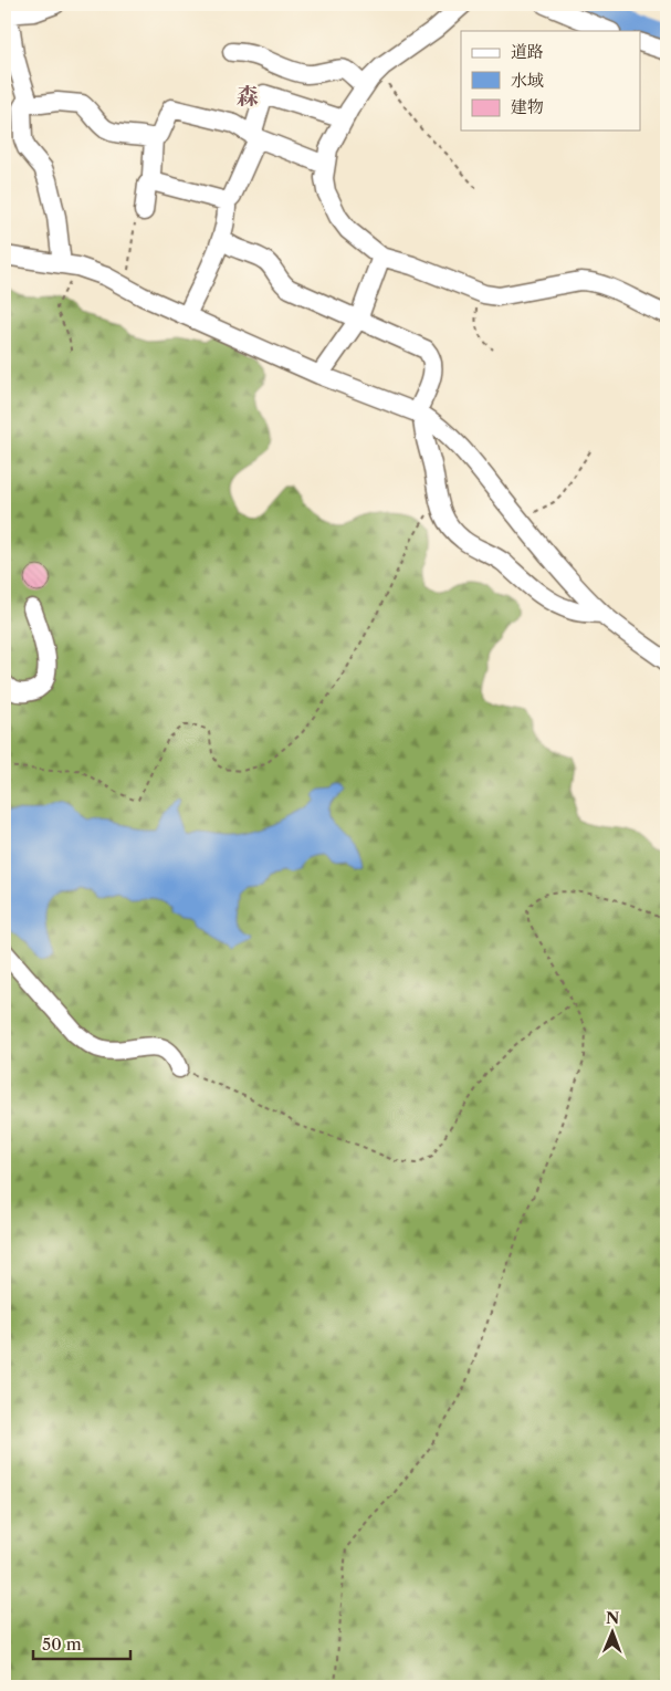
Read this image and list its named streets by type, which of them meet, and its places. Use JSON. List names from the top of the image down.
{
  "districts": ["森"],
  "legend": ["道路", "水域", "建物"],
  "scale_bar": "50 m",
  "north": "top"
}
